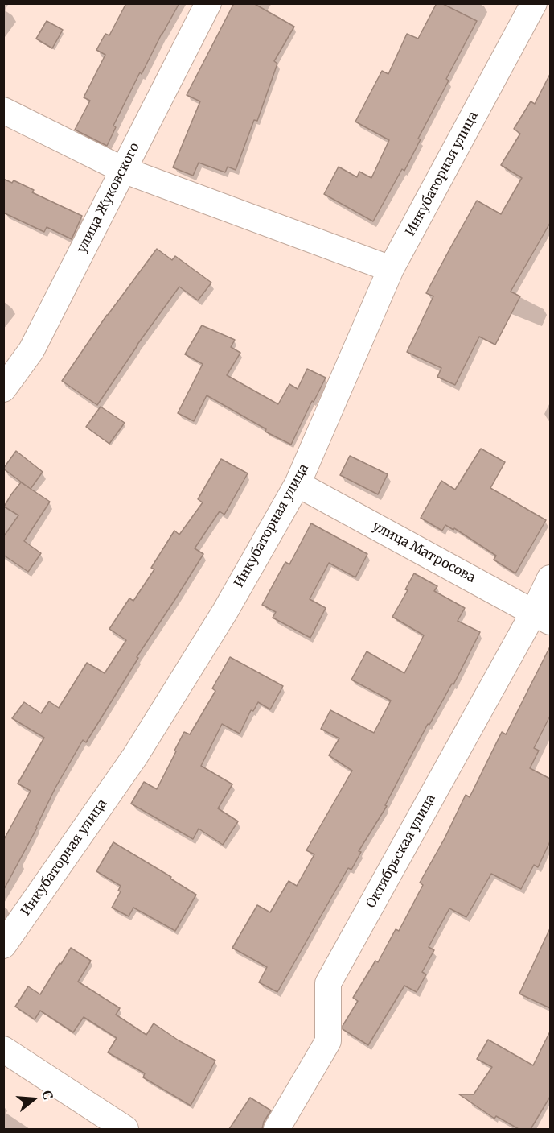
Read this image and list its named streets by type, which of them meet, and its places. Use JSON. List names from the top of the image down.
{
  "streets": {
    "street": [
      "Инкубаторная улица",
      "улица Жуковского",
      "улица Матросова",
      "Октябрьская улица"
    ]
  },
  "crossings": [
    ["Инкубаторная улица", "улица Матросова"],
    ["улица Матросова", "Октябрьская улица"]
  ],
  "north": "right"
}
